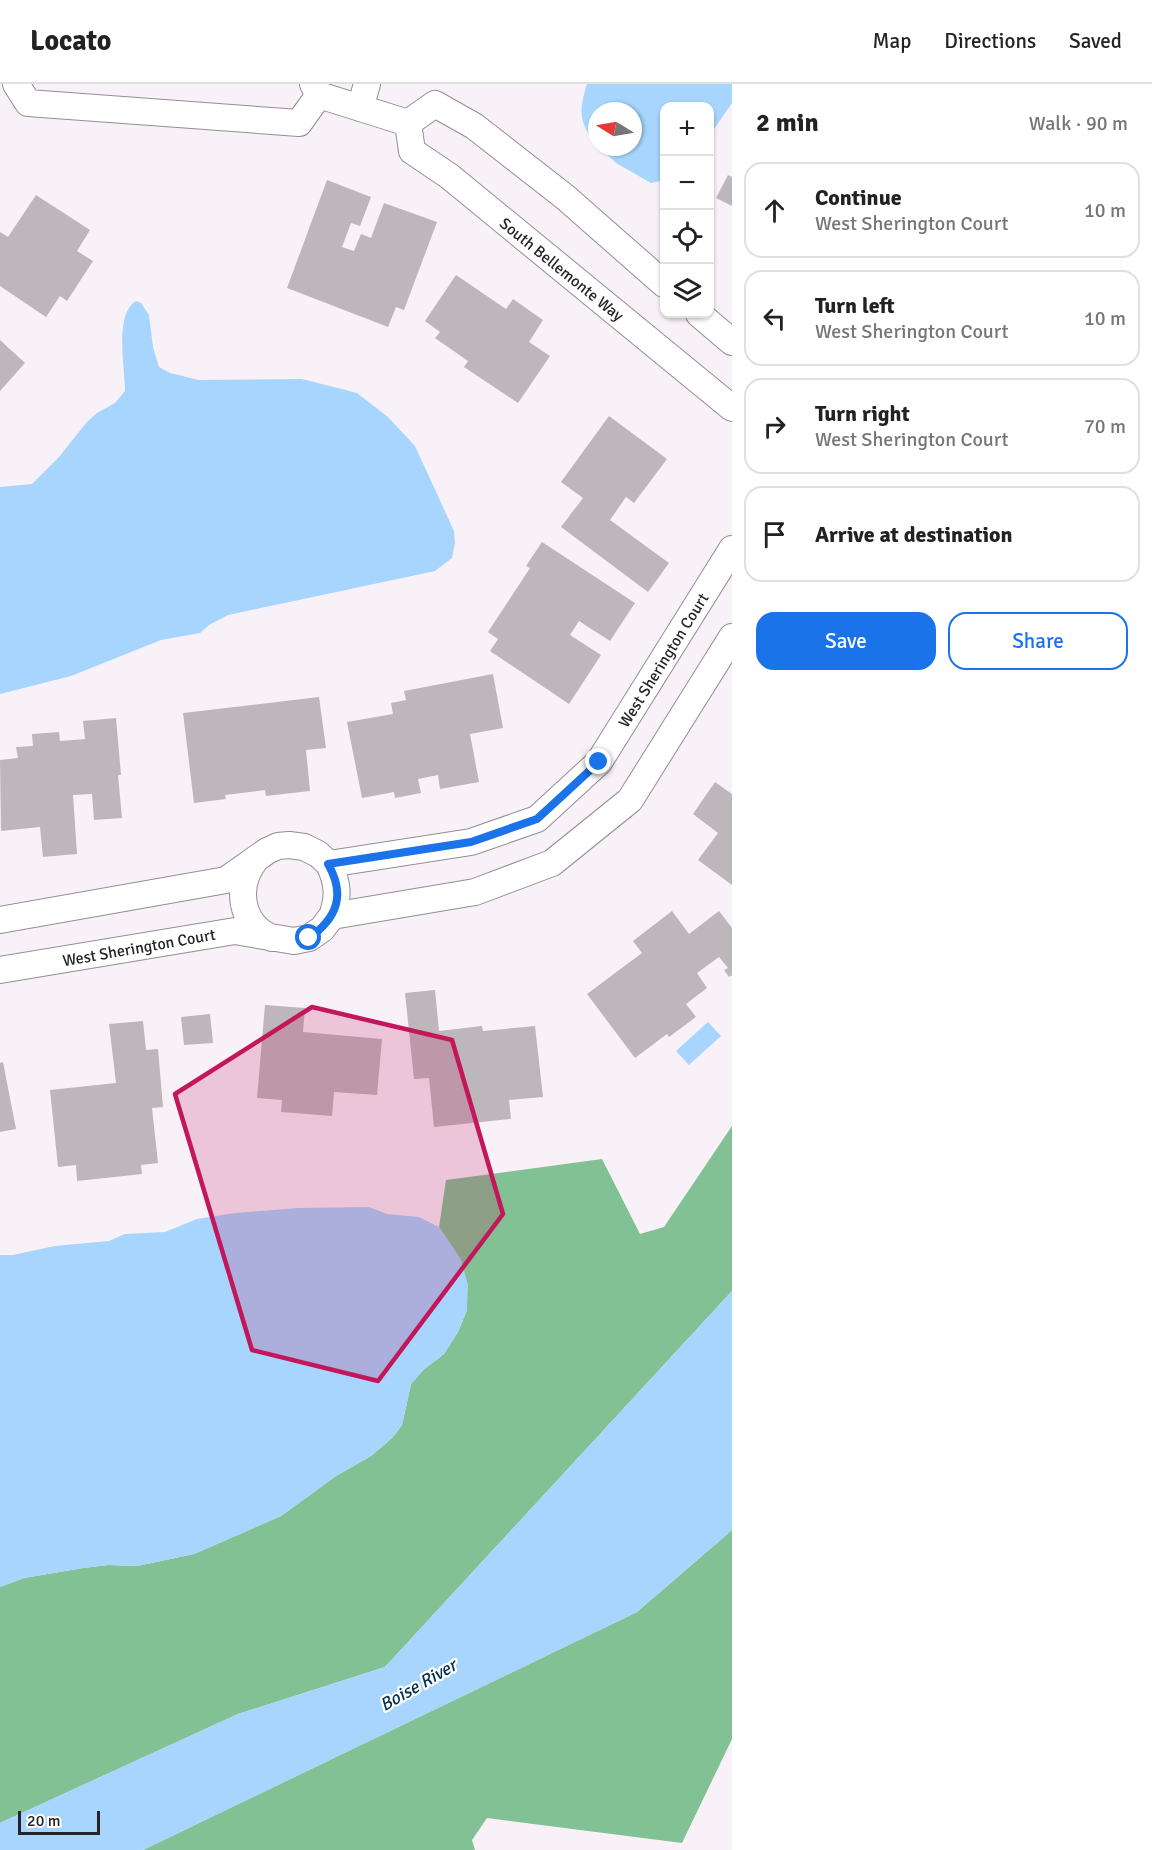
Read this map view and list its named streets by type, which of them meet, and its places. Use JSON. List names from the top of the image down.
{
  "streets": {
    "street": ["South Bellemonte Way", "West Sherington Court"]
  },
  "water": ["Boise River"],
  "scale_bar": "20 m",
  "north": "left",
  "page": {
    "header": "Locato",
    "nav": ["Map", "Directions", "Saved"],
    "heading": ["2 min", "Walk · 90 m"],
    "map_buttons": ["+", "−"],
    "list": [
      ["Continue", "West Sherington Court", "10 m"],
      ["Turn left", "West Sherington Court", "10 m"],
      ["Turn right", "West Sherington Court", "70 m"],
      "Arrive at destination"
    ],
    "buttons": ["Save", "Share"],
    "scale": "20 m"
  }
}
